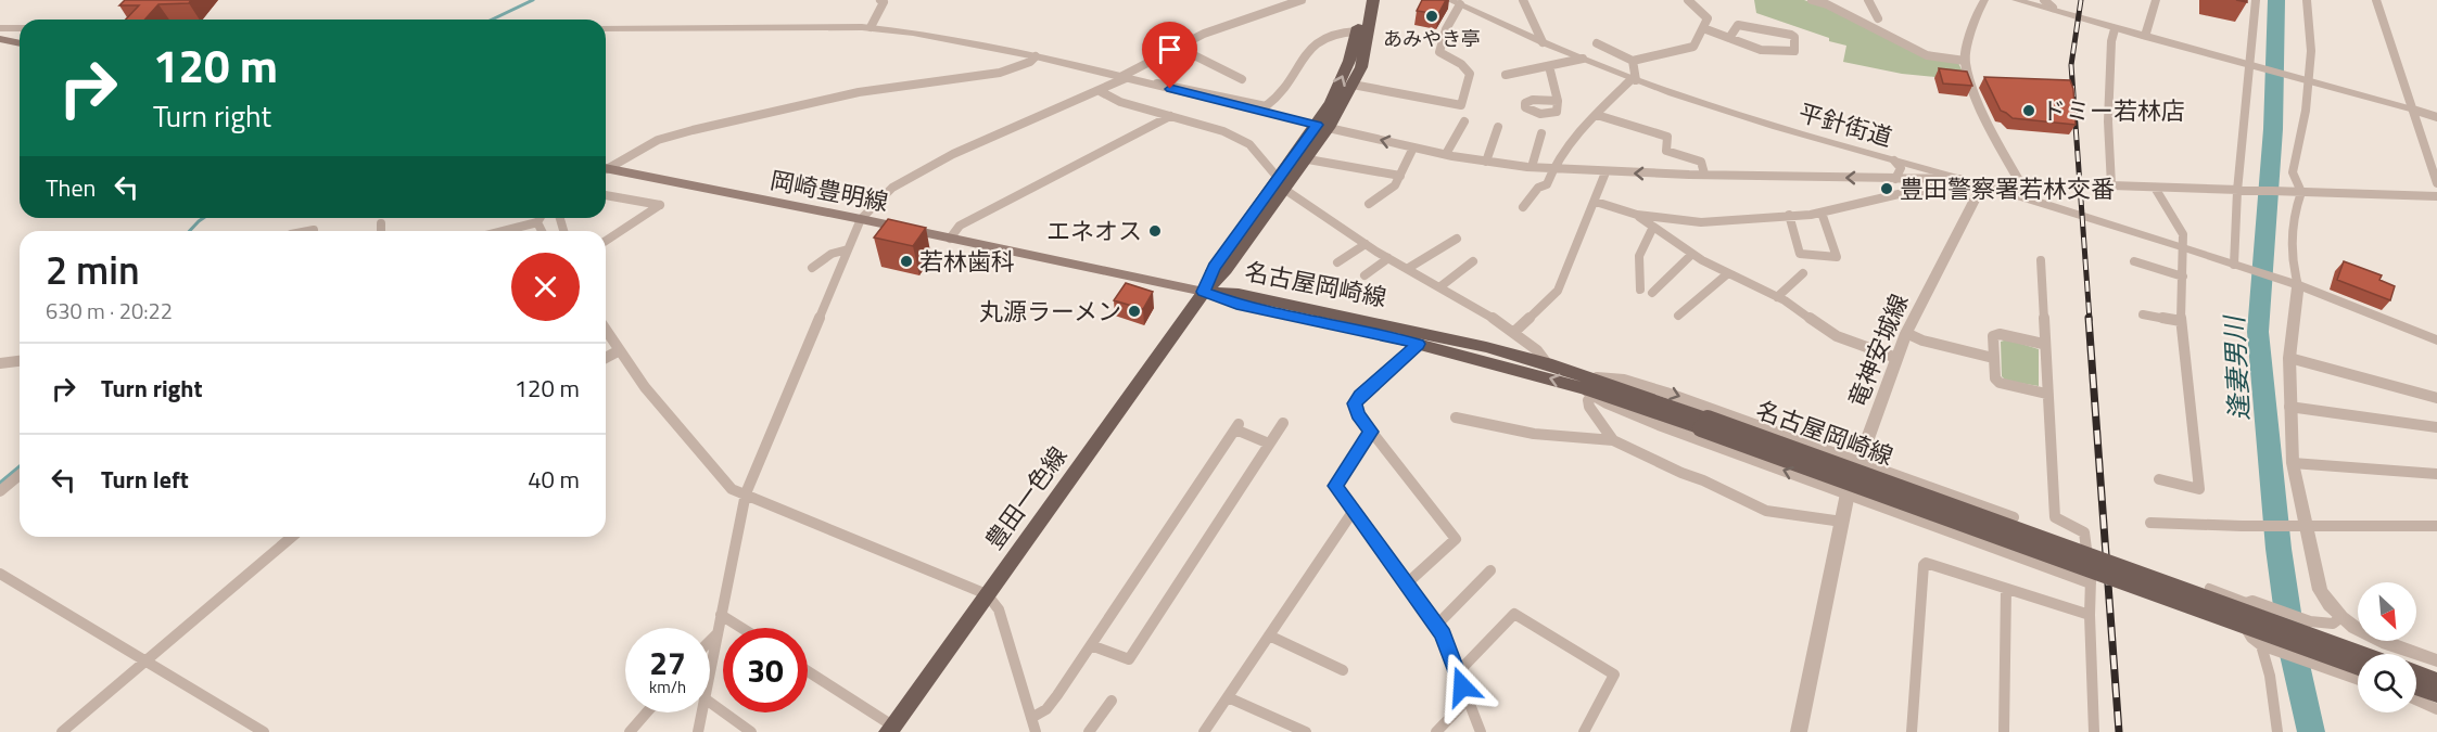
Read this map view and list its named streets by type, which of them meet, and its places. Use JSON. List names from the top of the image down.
{
  "streets": {
    "main road": ["岡崎豊明線", "名古屋岡崎線", "豊田一色線"],
    "street": ["平針街道", "竜神安城線"]
  },
  "crossings": [
    ["平針街道", "竜神安城線"],
    ["岡崎豊明線", "名古屋岡崎線"],
    ["岡崎豊明線", "豊田一色線"],
    ["名古屋岡崎線", "豊田一色線"]
  ],
  "water": ["逢妻男川"],
  "places": [
    "あみやき亭",
    "ドミー若林店",
    "豊田警察署若林交番",
    "エネオス",
    "若林歯科",
    "丸源ラーメン"
  ],
  "north": "bottom right",
  "page": {
    "turn": ["120 m", "Turn right"],
    "then": "Then",
    "heading": ["2 min", "630 m · 20:22"],
    "list": [
      {
        "name": "Turn right",
        "value": "120 m"
      },
      {
        "name": "Turn left",
        "value": "40 m"
      }
    ],
    "speed": "27 km/h",
    "limit": "30"
  }
}
